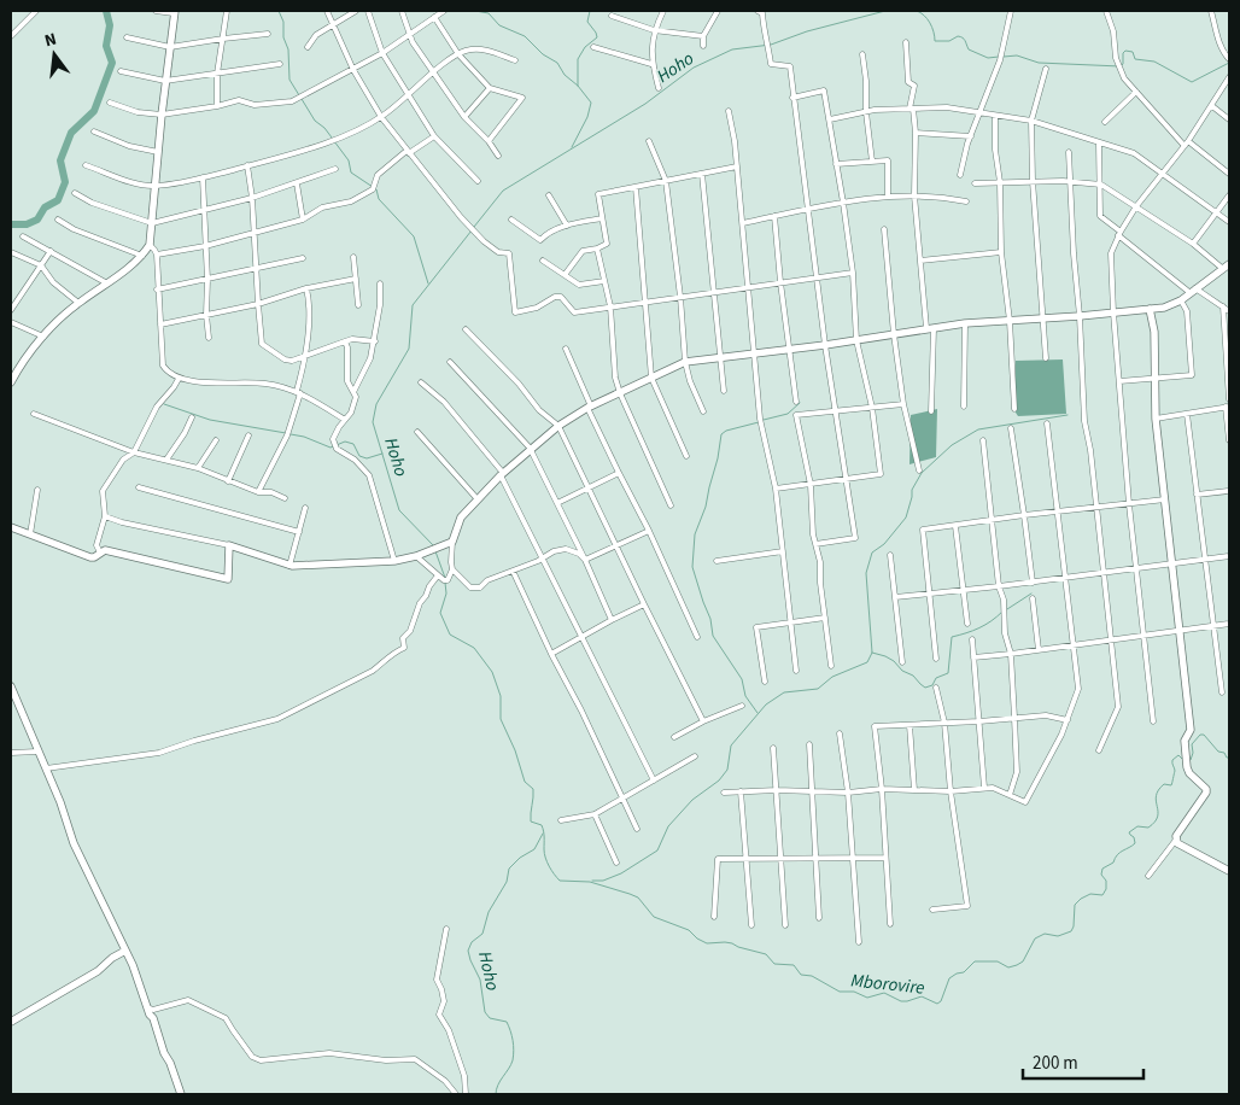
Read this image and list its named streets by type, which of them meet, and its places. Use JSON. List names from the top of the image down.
{
  "water": ["Hoho", "Mborovire"],
  "scale_bar": "200 m",
  "north": "top"
}
